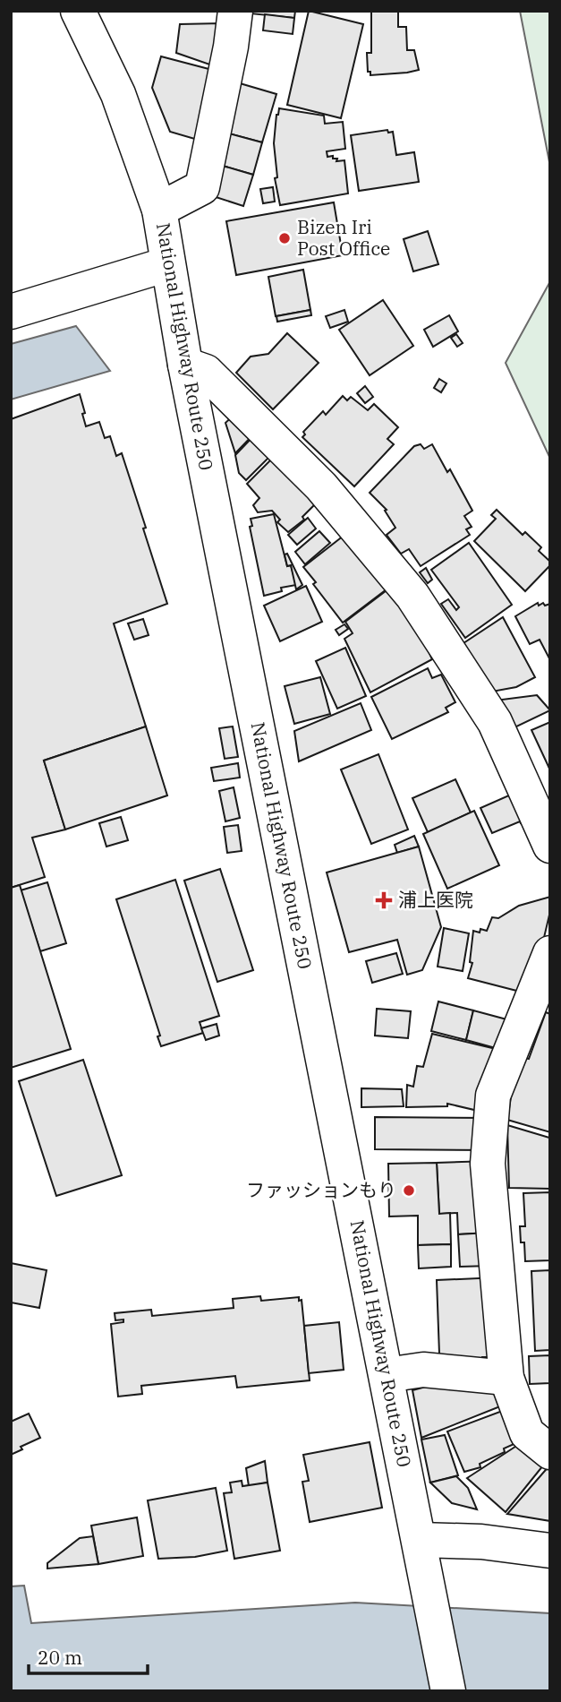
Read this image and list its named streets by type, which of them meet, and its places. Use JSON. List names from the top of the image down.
{
  "streets": {
    "main road": ["National Highway Route 250"]
  },
  "places": {
    "other": ["Bizen Iri Post Office", "ファッションもり"],
    "health": ["浦上医院"]
  },
  "scale_bar": "20 m"
}
